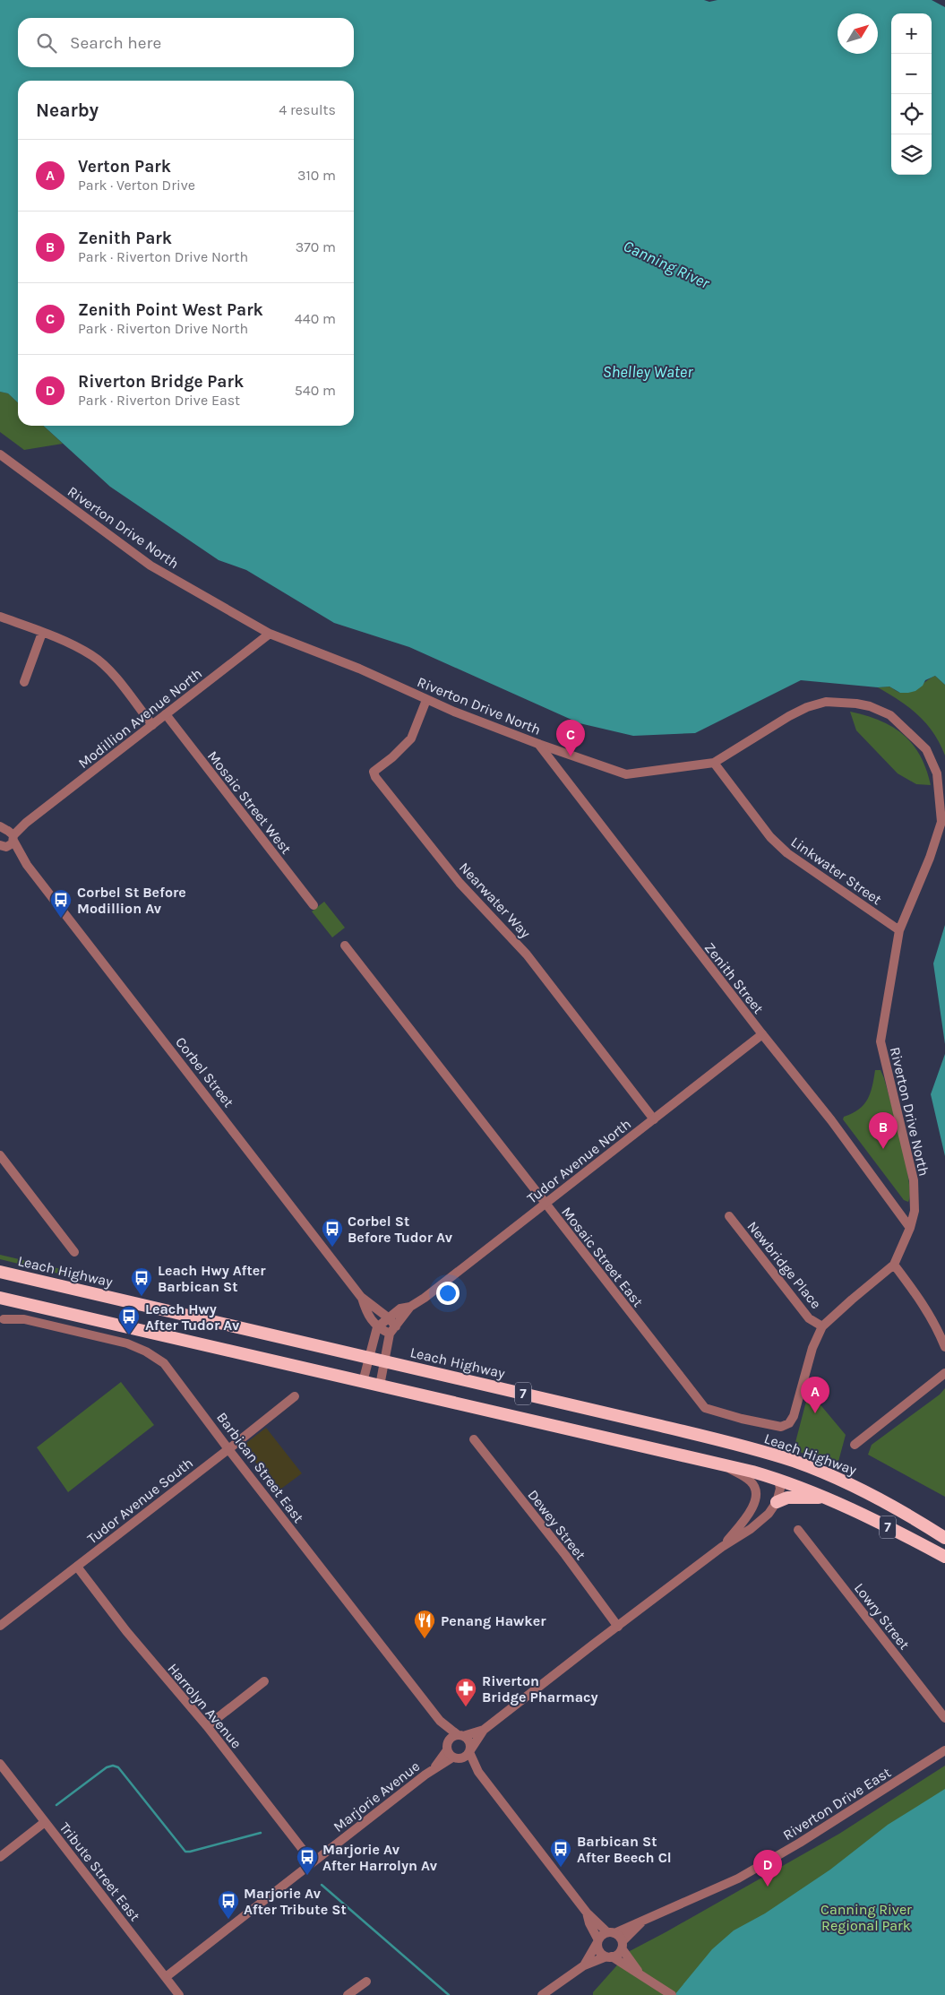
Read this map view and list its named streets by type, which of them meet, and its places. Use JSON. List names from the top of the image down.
{
  "streets": {
    "highway": ["Leach Highway", "7"],
    "street": [
      "Riverton Drive North",
      "Modillion Avenue North",
      "Mosaic Street West",
      "Linkwater Street",
      "Nearwater Way",
      "Zenith Street",
      "Corbel Street",
      "Tudor Avenue North",
      "Mosaic Street East",
      "Newbridge Place",
      "Barbican Street East",
      "Tudor Avenue South",
      "Dewey Street",
      "Lowry Street",
      "Harrolyn Avenue",
      "Marjorie Avenue",
      "Riverton Drive East",
      "Tribute Street East"
    ]
  },
  "crossings": [
    ["Riverton Drive North", "Modillion Avenue North"],
    ["Riverton Drive North", "Linkwater Street"],
    ["Riverton Drive North", "Nearwater Way"],
    ["Riverton Drive North", "Zenith Street"],
    ["Modillion Avenue North", "Mosaic Street West"],
    ["Modillion Avenue North", "Corbel Street"],
    ["Nearwater Way", "Tudor Avenue North"],
    ["Zenith Street", "Tudor Avenue North"],
    ["Corbel Street", "Tudor Avenue North"],
    ["Tudor Avenue North", "Mosaic Street East"],
    ["Tudor Avenue North", "Leach Highway"],
    ["Tudor Avenue North", "7"],
    ["Mosaic Street East", "Newbridge Place"],
    ["7", "Marjorie Avenue"],
    ["Barbican Street East", "Tudor Avenue South"],
    ["Barbican Street East", "Marjorie Avenue"],
    ["Tudor Avenue South", "Harrolyn Avenue"],
    ["Dewey Street", "Marjorie Avenue"],
    ["Harrolyn Avenue", "Marjorie Avenue"],
    ["Marjorie Avenue", "Tribute Street East"]
  ],
  "water": ["Canning River", "Shelley Water"],
  "parks": ["Canning River Regional Park"],
  "places": {
    "bus stop": [
      "Corbel St Before Modillion Av",
      "Corbel St Before Tudor Av",
      "Leach Hwy After Barbican St",
      "Leach Hwy After Tudor Av",
      "Barbican St After Beech Cl",
      "Marjorie Av After Harrolyn Av",
      "Marjorie Av After Tribute St"
    ],
    "restaurant": ["Penang Hawker"],
    "pharmacy": ["Riverton Bridge Pharmacy"]
  },
  "north": "top right",
  "page": {
    "map_buttons": ["+", "−"],
    "search": "Search here",
    "heading": ["Nearby", "4 results"],
    "list": [
      {
        "mark": "A",
        "name": "Verton Park",
        "note": "Park · Verton Drive",
        "value": "310 m"
      },
      {
        "mark": "B",
        "name": "Zenith Park",
        "note": "Park · Riverton Drive North",
        "value": "370 m"
      },
      {
        "mark": "C",
        "name": "Zenith Point West Park",
        "note": "Park · Riverton Drive North",
        "value": "440 m"
      },
      {
        "mark": "D",
        "name": "Riverton Bridge Park",
        "note": "Park · Riverton Drive East",
        "value": "540 m"
      }
    ],
    "pins": [
      "C",
      "B",
      "A",
      "D"
    ]
  }
}
